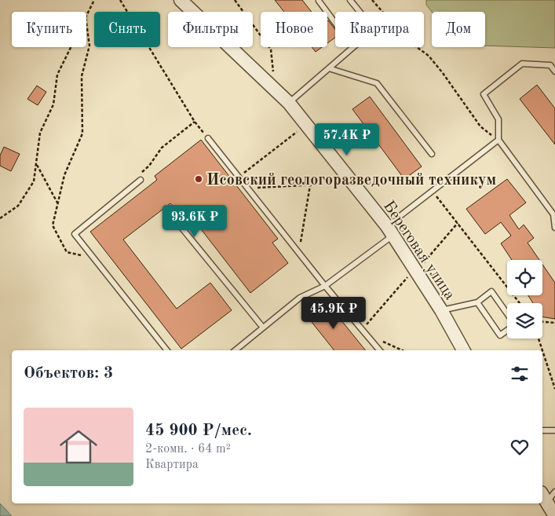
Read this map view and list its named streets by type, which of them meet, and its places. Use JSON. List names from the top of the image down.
{
  "streets": {
    "street": ["Береговая улица"]
  },
  "places": ["Исовский геологоразведочный техникум"],
  "page": {
    "chip": [
      "Купить",
      "Снять",
      "Фильтры",
      "Новое",
      "Квартира",
      "Дом"
    ],
    "price": ["57.4K ₽", "93.6K ₽", "45.9K ₽"],
    "heading": "Объектов: 3",
    "list": [
      {
        "name": "45 900 ₽/мес.",
        "note": "2-комн. · 64 m² · Квартира"
      }
    ]
  }
}
